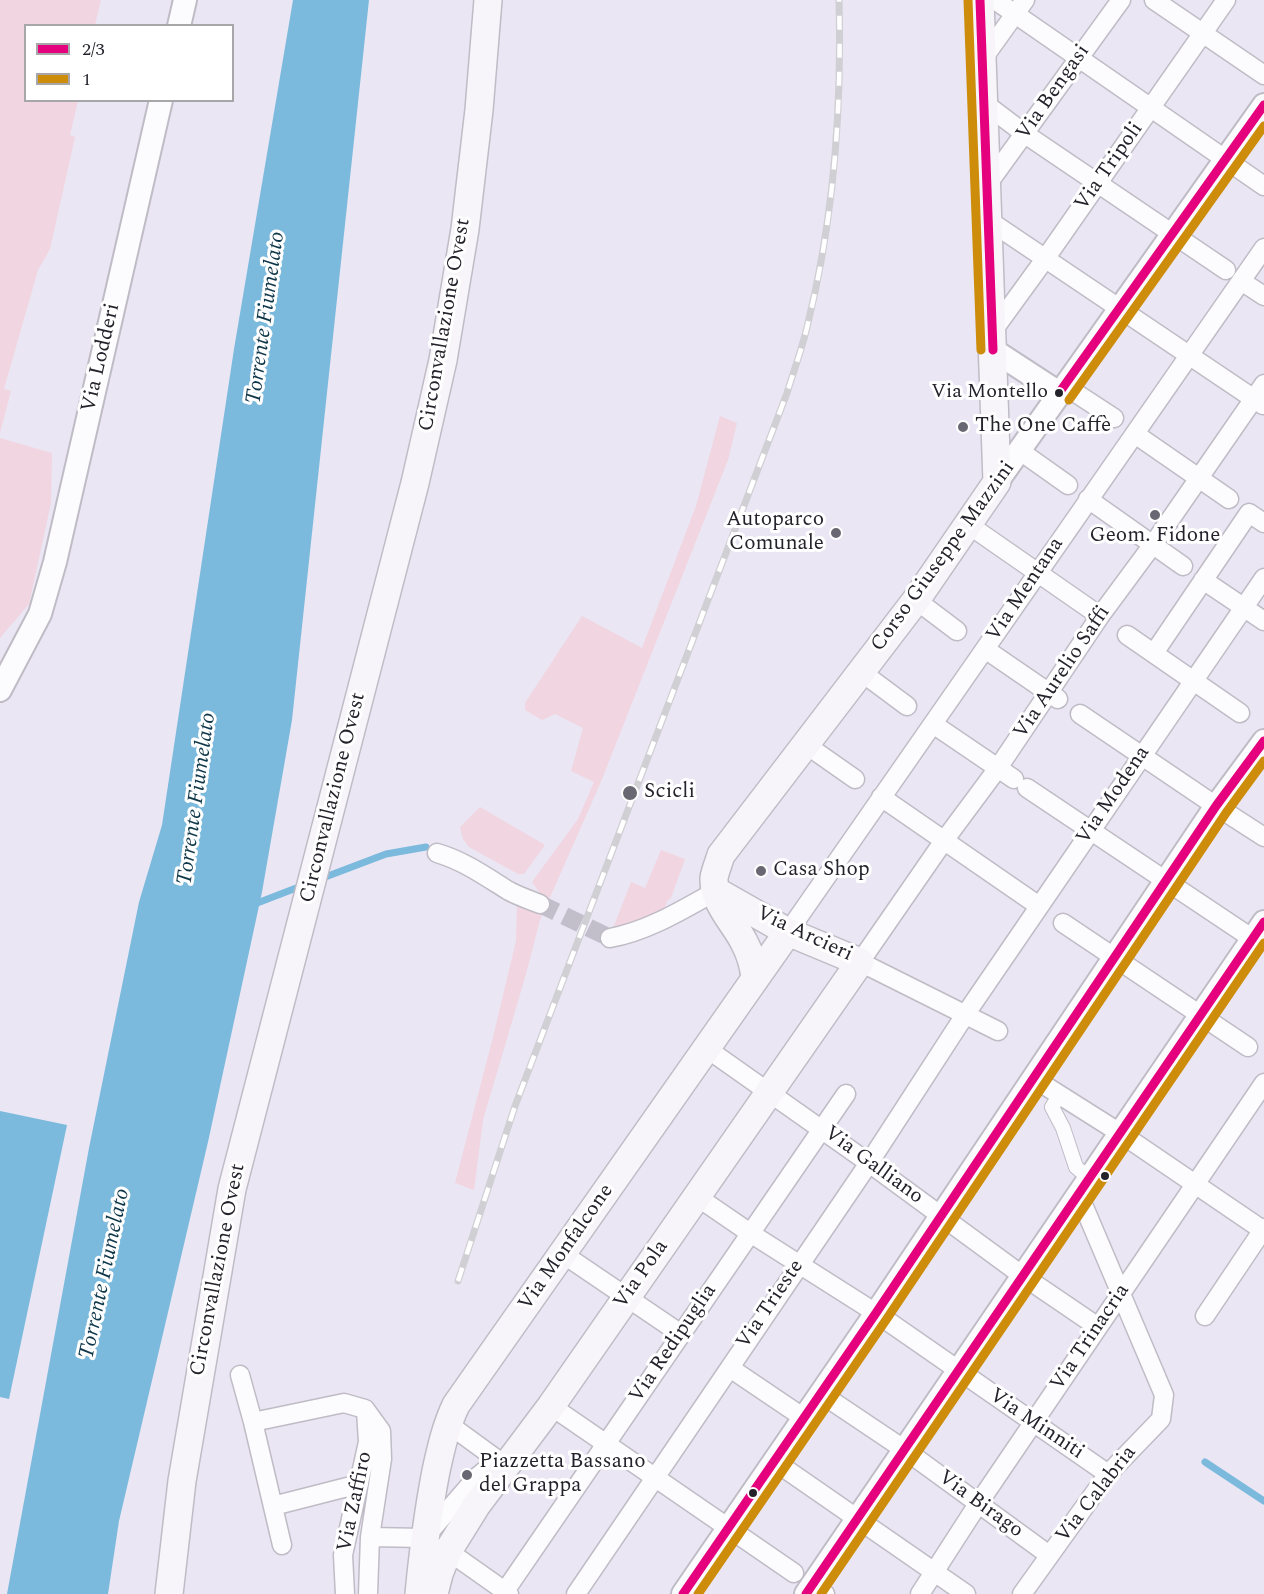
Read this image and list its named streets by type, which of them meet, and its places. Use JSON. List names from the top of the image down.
{
  "streets": {
    "main road": [
      "Circonvallazione Ovest",
      "Corso Giuseppe Mazzini",
      "Via Arcieri",
      "Via Monfalcone",
      "Via Pola"
    ],
    "street": [
      "Via Bengasi",
      "Via Tripoli",
      "Via Lodderi",
      "Via Mentana",
      "Via Aurelio Saffi",
      "Via Modena",
      "Via Galliano",
      "Via Trieste",
      "Via Trinacria",
      "Via Redipuglia",
      "Via Minniti",
      "Via Calabria",
      "Via Zaffiro",
      "Via Birago"
    ]
  },
  "crossings": [
    ["Corso Giuseppe Mazzini", "Via Arcieri"],
    ["Via Mentana", "Via Arcieri"],
    ["Via Mentana", "Via Monfalcone"],
    ["Via Aurelio Saffi", "Via Arcieri"],
    ["Via Aurelio Saffi", "Via Pola"],
    ["Via Modena", "Via Arcieri"],
    ["Via Modena", "Via Trieste"],
    ["Via Arcieri", "Via Monfalcone"],
    ["Via Arcieri", "Via Pola"],
    ["Via Arcieri", "Via Trieste"],
    ["Via Galliano", "Via Monfalcone"],
    ["Via Galliano", "Via Pola"],
    ["Via Galliano", "Via Trieste"],
    ["Via Galliano", "Via Trinacria"],
    ["Via Galliano", "Via Redipuglia"],
    ["Via Pola", "Via Minniti"],
    ["Via Trieste", "Via Minniti"],
    ["Via Trinacria", "Via Minniti"],
    ["Via Trinacria", "Via Calabria"],
    ["Via Trinacria", "Via Birago"],
    ["Via Redipuglia", "Via Minniti"],
    ["Via Minniti", "Via Calabria"],
    ["Via Calabria", "Via Birago"]
  ],
  "water": ["Torrente Fiumelato"],
  "places": [
    "Via Montello",
    "The One Caffè",
    "Geom. Fidone",
    "Autoparco Comunale",
    "Scicli",
    "Casa Shop",
    "Piazzetta Bassano del Grappa"
  ],
  "lines": ["transit line 2/3", "transit line 1"],
  "legend": ["2/3", "1"]
}
